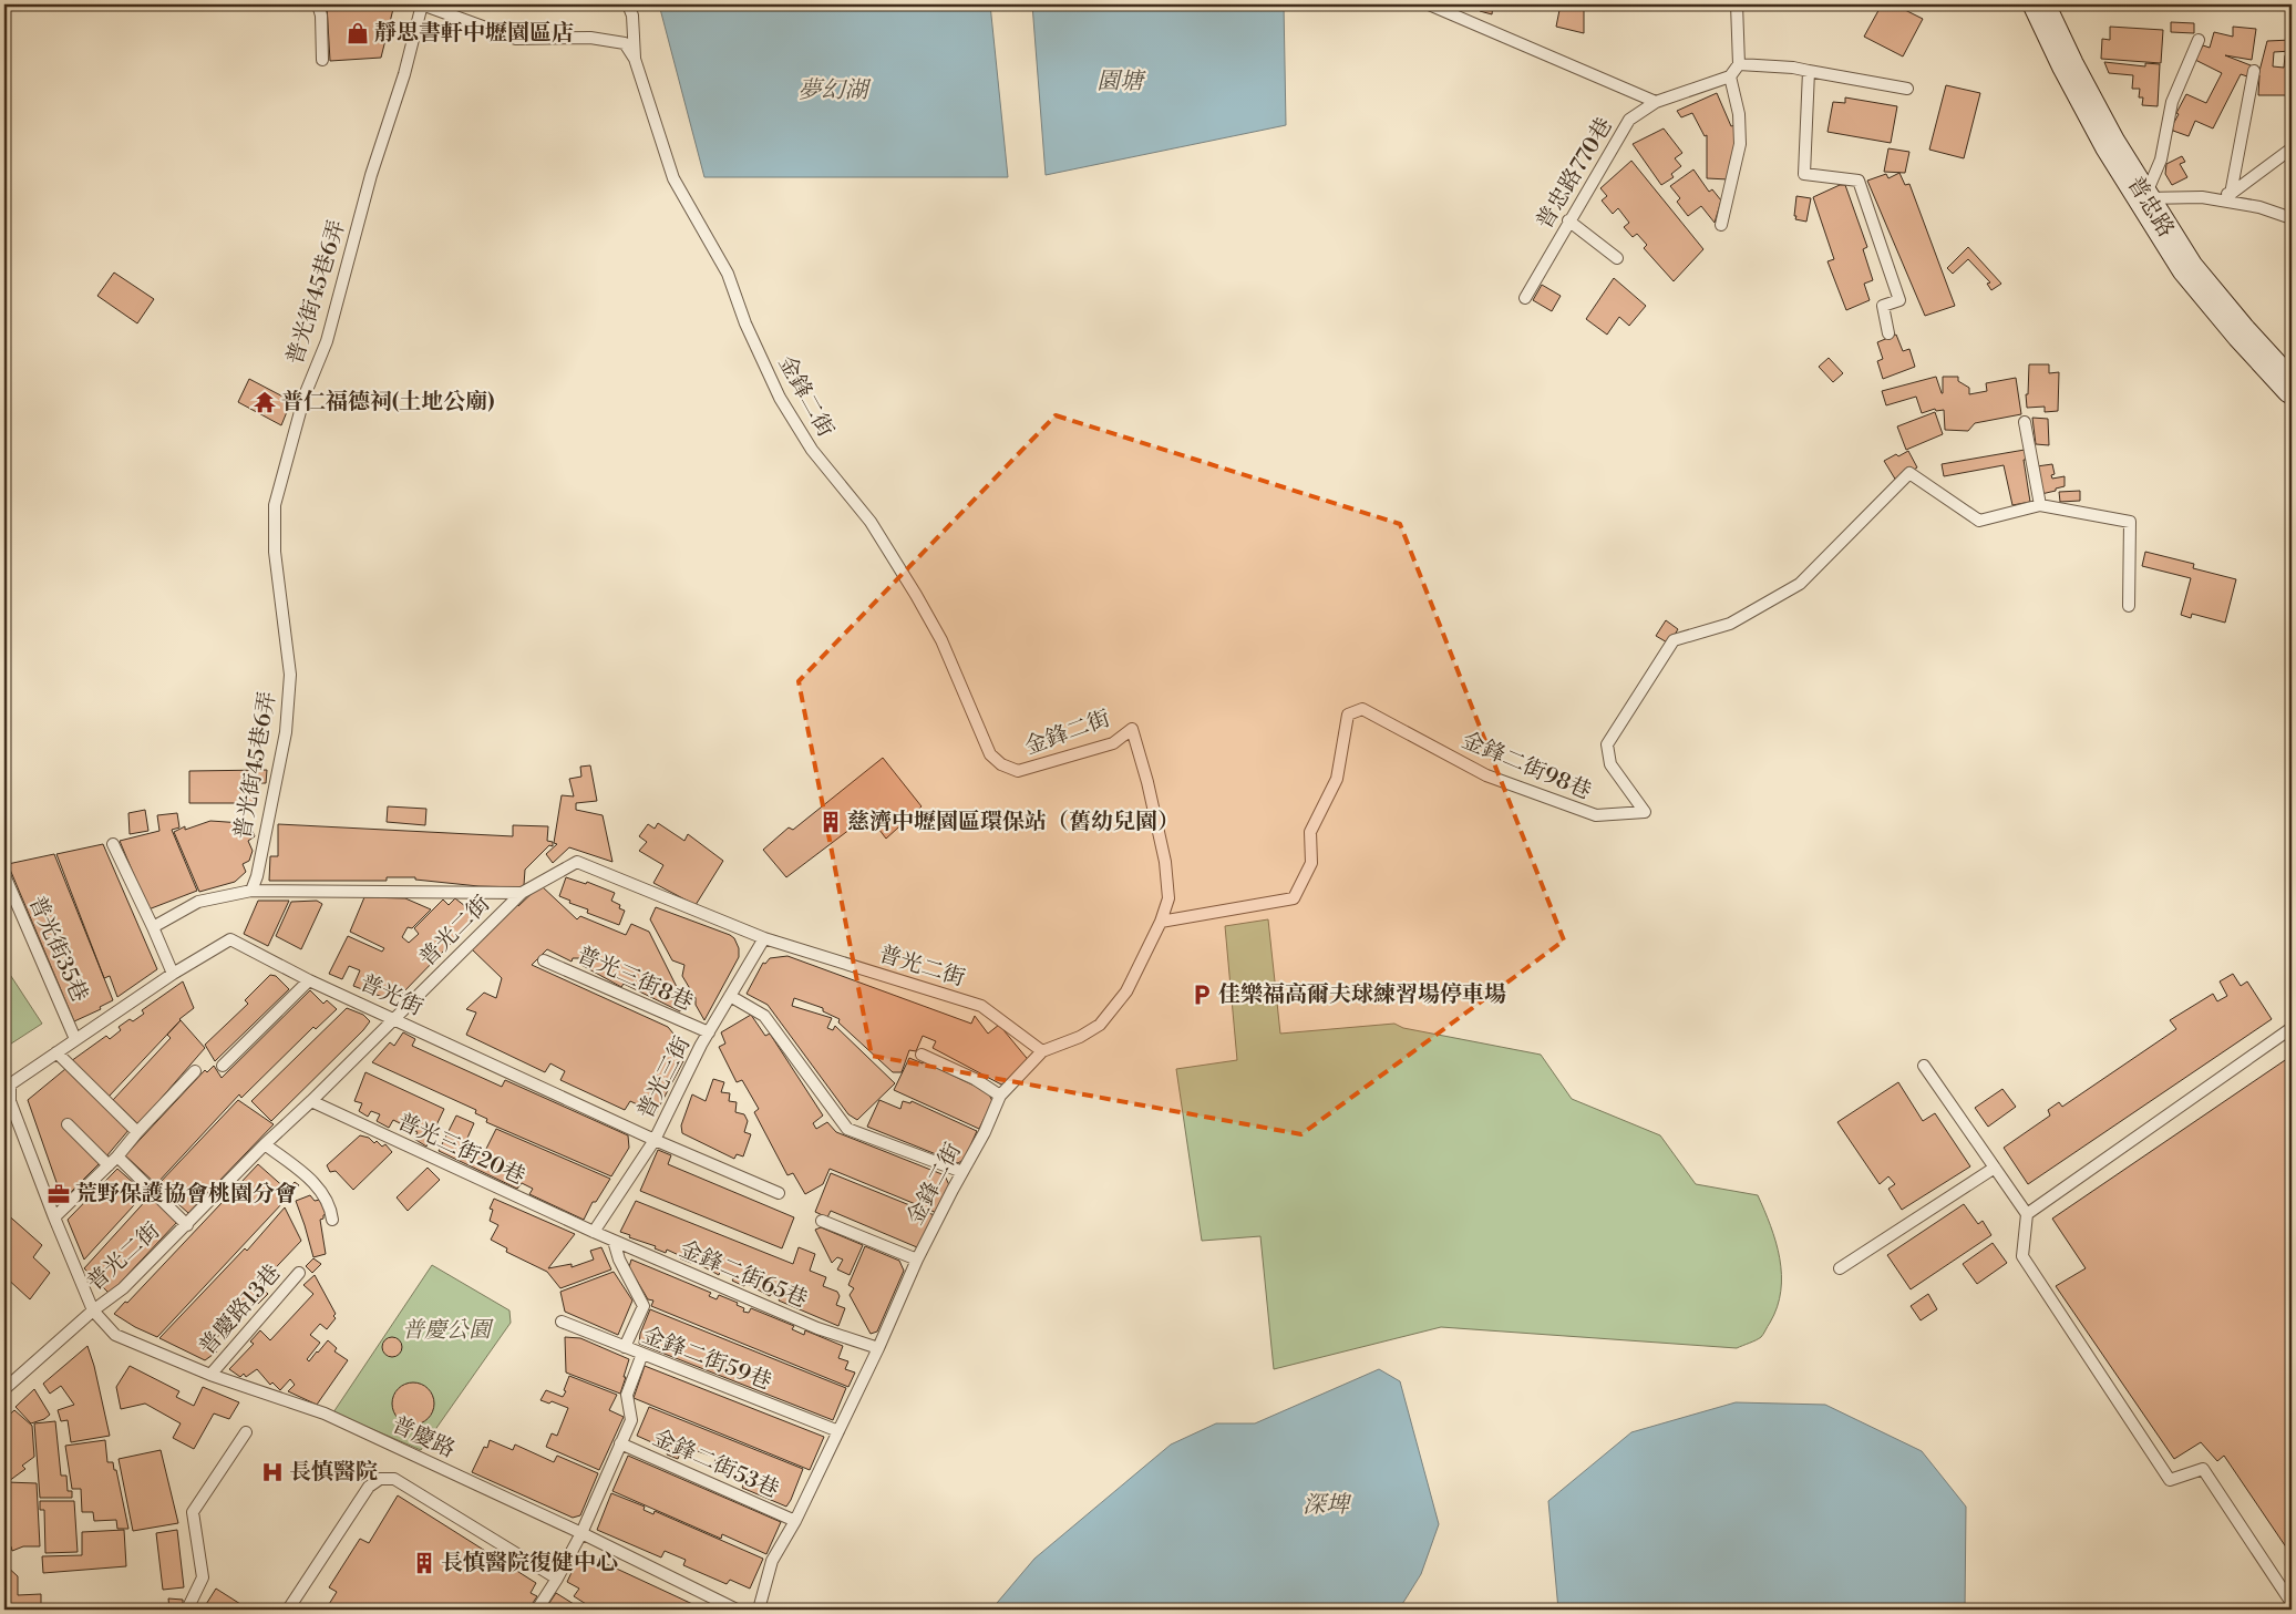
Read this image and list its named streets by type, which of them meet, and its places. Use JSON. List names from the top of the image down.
{
  "streets": {
    "street": ["普忠路"],
    "lane": [
      "普忠路770巷",
      "普光街45巷6弄",
      "金鋒二街",
      "金鋒二街98巷",
      "普光二街",
      "普光街35巷",
      "普光三街8巷",
      "普光街",
      "普光三街",
      "普光三街20巷",
      "金鋒二街65巷",
      "普慶路13巷",
      "金鋒二街59巷",
      "普慶路",
      "金鋒二街53巷"
    ]
  },
  "crossings": [
    ["金鋒二街", "金鋒二街98巷"],
    ["金鋒二街", "普光二街"],
    ["金鋒二街", "金鋒二街65巷"],
    ["金鋒二街", "金鋒二街59巷"],
    ["金鋒二街", "金鋒二街53巷"],
    ["普光二街", "普光街"],
    ["普光二街", "普光三街"],
    ["普光二街", "普光三街20巷"],
    ["普光二街", "普慶路"],
    ["普光街35巷", "普光街"],
    ["普光三街8巷", "普光三街"],
    ["普光街", "普光三街"],
    ["普光三街", "普光三街20巷"],
    ["普光三街", "金鋒二街65巷"],
    ["普光三街20巷", "金鋒二街65巷"],
    ["普慶路13巷", "普慶路"]
  ],
  "water": ["園塘", "夢幻湖", "深埤"],
  "parks": ["普慶公園"],
  "places": {
    "shop": ["靜思書軒中壢園區店"],
    "temple": ["普仁福德祠(土地公廟)"],
    "building": ["慈濟中壢園區環保站（舊幼兒園）", "長慎醫院復健中心"],
    "parking": ["佳樂福高爾夫球練習場停車場"],
    "office": ["荒野保護協會桃園分會"],
    "hospital": ["長慎醫院"]
  }
}
